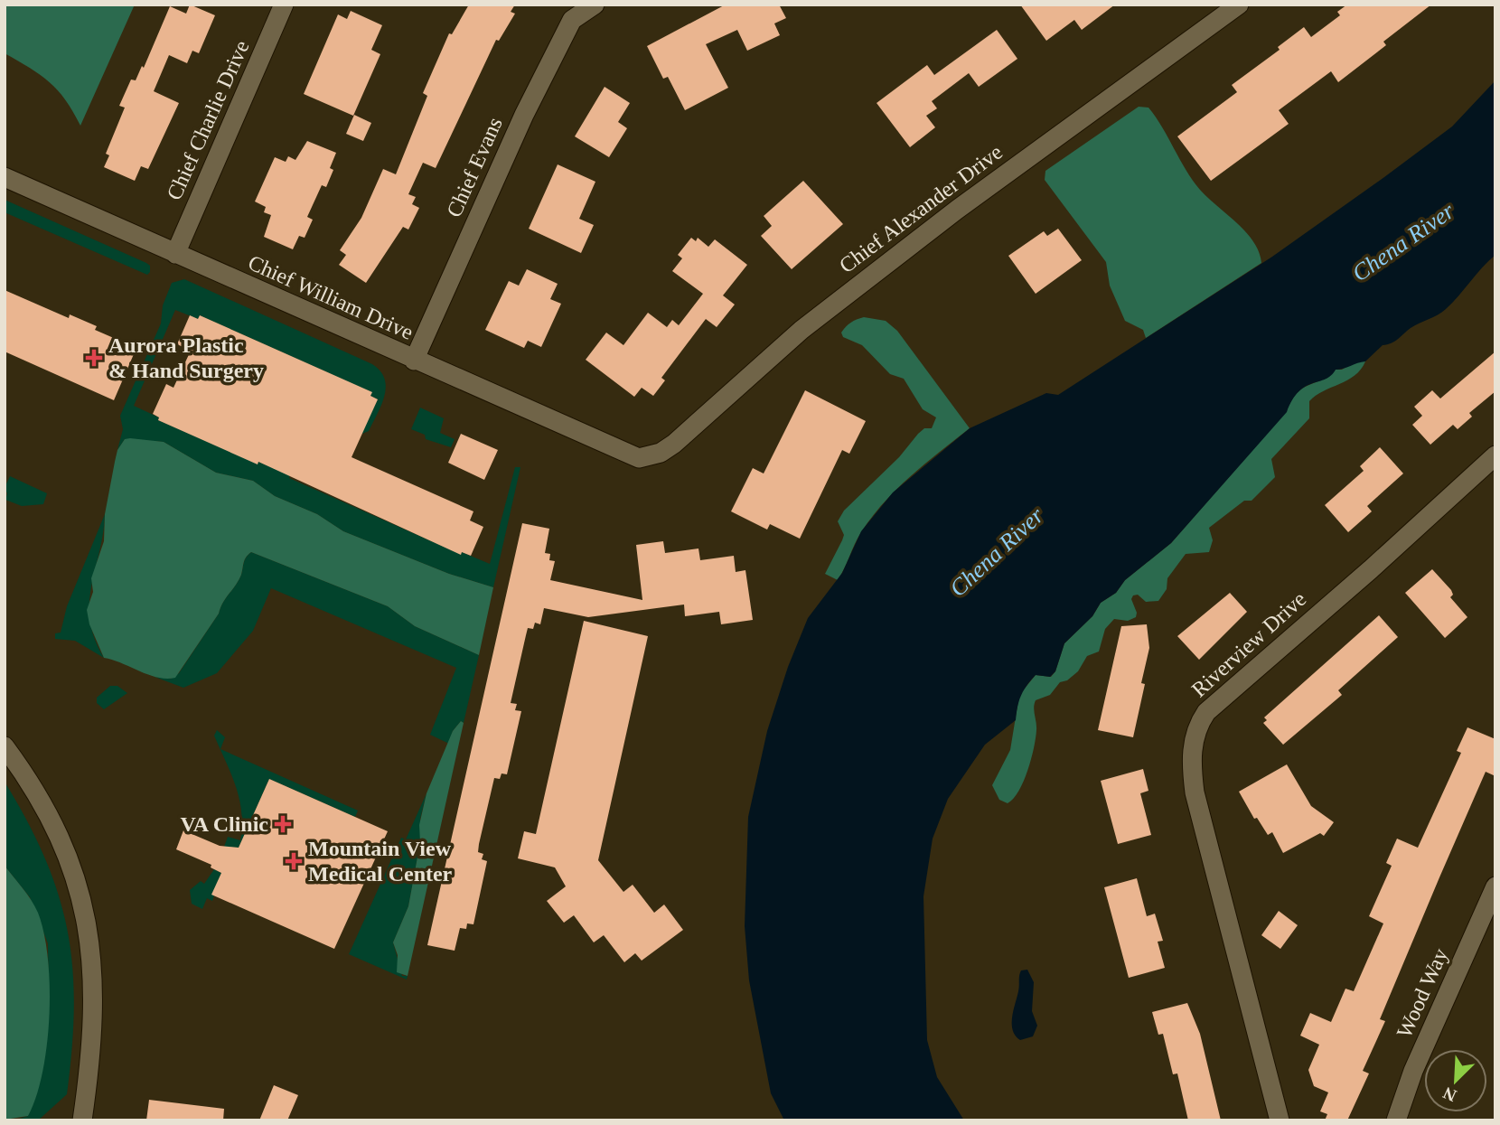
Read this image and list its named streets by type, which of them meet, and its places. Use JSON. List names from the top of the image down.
{
  "streets": {
    "street": [
      "Chief Charlie Drive",
      "Chief Evans",
      "Chief Alexander Drive",
      "Chief William Drive",
      "Riverview Drive",
      "Wood Way"
    ]
  },
  "crossings": [
    ["Chief Charlie Drive", "Chief William Drive"],
    ["Chief Evans", "Chief William Drive"],
    ["Chief Alexander Drive", "Chief William Drive"]
  ],
  "water": ["Chena River"],
  "places": {
    "health": ["Aurora Plastic & Hand Surgery", "VA Clinic", "Mountain View Medical Center"]
  },
  "north": "bottom left"
}
